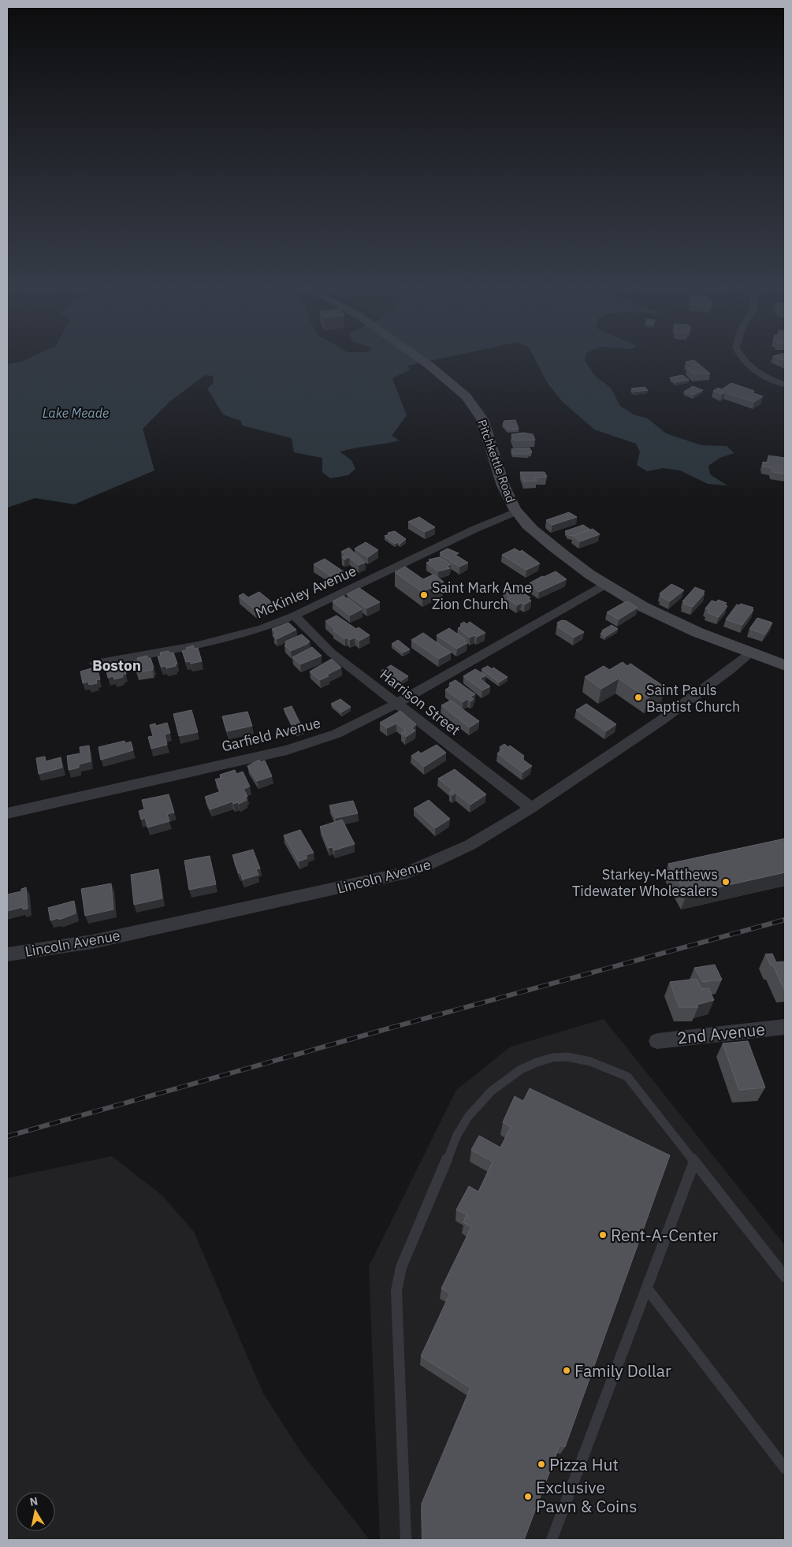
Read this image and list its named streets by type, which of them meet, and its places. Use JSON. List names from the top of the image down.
{
  "streets": {
    "main road": ["Pitchkettle Road"],
    "street": [
      "McKinley Avenue",
      "Harrison Street",
      "Garfield Avenue",
      "Lincoln Avenue",
      "2nd Avenue"
    ]
  },
  "crossings": [
    ["Pitchkettle Road", "McKinley Avenue"],
    ["Pitchkettle Road", "Garfield Avenue"],
    ["Pitchkettle Road", "Lincoln Avenue"],
    ["McKinley Avenue", "Harrison Street"],
    ["Harrison Street", "Garfield Avenue"],
    ["Harrison Street", "Lincoln Avenue"]
  ],
  "districts": ["Boston"],
  "water": ["Lake Meade"],
  "places": [
    "Saint Mark Ame Zion Church",
    "Saint Pauls Baptist Church",
    "Starkey-Matthews Tidewater Wholesalers",
    "Rent-A-Center",
    "Family Dollar",
    "Pizza Hut",
    "Exclusive Pawn & Coins"
  ],
  "north": "top"
}
